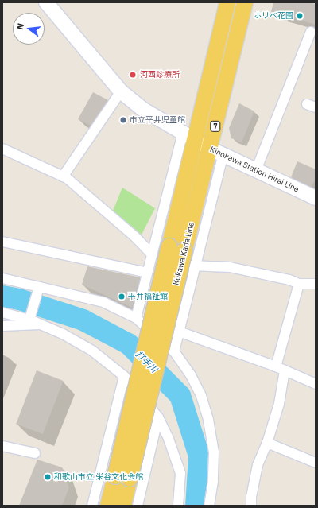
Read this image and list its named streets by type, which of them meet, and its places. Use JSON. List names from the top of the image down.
{
  "streets": {
    "main road": ["7", "Kokawa Kada Line"],
    "street": ["Kinokawa Station Hirai Line"]
  },
  "crossings": [
    ["Kinokawa Station Hirai Line", "Kokawa Kada Line"]
  ],
  "water": ["打手川"],
  "places": [
    "ホリベ花園",
    "河西診療所",
    "市立平井児童館",
    "平井福祉館",
    "和歌山市立 栄谷文化会館"
  ],
  "north": "left"
}
